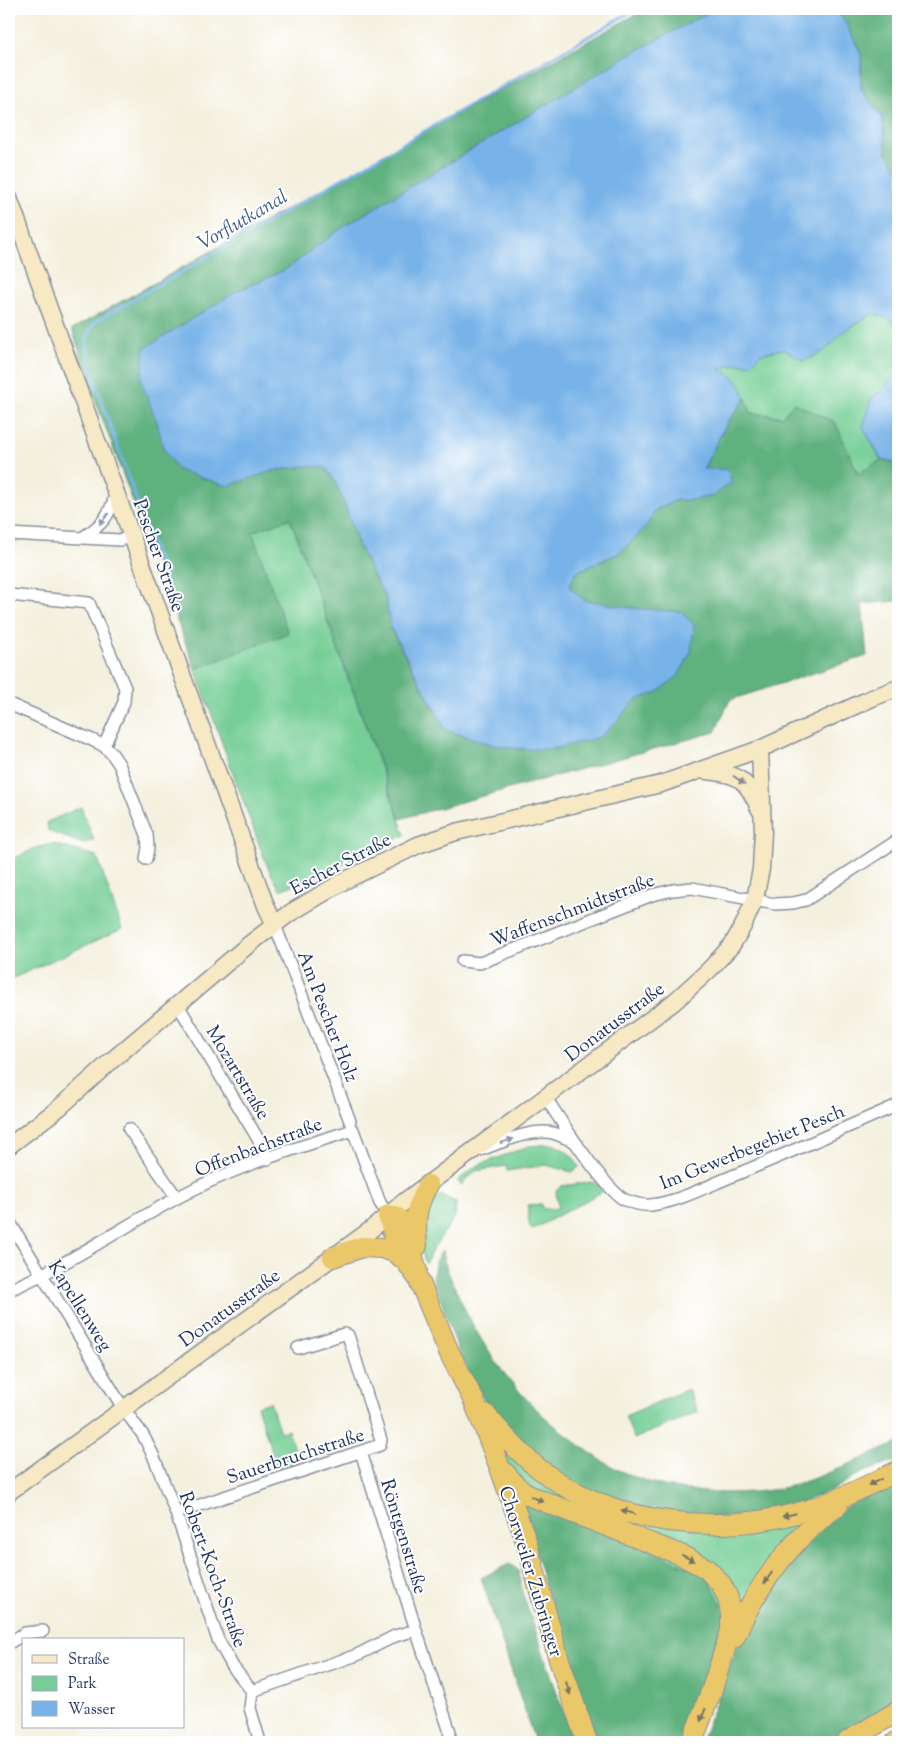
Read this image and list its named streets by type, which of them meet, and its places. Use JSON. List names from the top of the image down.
{
  "streets": {
    "highway": ["Chorweiler Zubringer"],
    "main road": ["Pescher Straße", "Escher Straße", "Donatusstraße"],
    "street": [
      "Waffenschmidtstraße",
      "Am Pescher Holz",
      "Mozartstraße",
      "Offenbachstraße",
      "Im Gewerbegebiet Pesch",
      "Kapellenweg",
      "Sauerbruchstraße",
      "Röntgenstraße",
      "Robert-Koch-Straße"
    ]
  },
  "crossings": [
    ["Pescher Straße", "Escher Straße"],
    ["Pescher Straße", "Am Pescher Holz"],
    ["Escher Straße", "Am Pescher Holz"],
    ["Escher Straße", "Donatusstraße"],
    ["Escher Straße", "Mozartstraße"],
    ["Waffenschmidtstraße", "Donatusstraße"],
    ["Am Pescher Holz", "Donatusstraße"],
    ["Am Pescher Holz", "Offenbachstraße"],
    ["Donatusstraße", "Im Gewerbegebiet Pesch"],
    ["Donatusstraße", "Kapellenweg"],
    ["Donatusstraße", "Robert-Koch-Straße"],
    ["Mozartstraße", "Offenbachstraße"],
    ["Offenbachstraße", "Kapellenweg"],
    ["Kapellenweg", "Robert-Koch-Straße"],
    ["Sauerbruchstraße", "Röntgenstraße"],
    ["Sauerbruchstraße", "Robert-Koch-Straße"]
  ],
  "water": ["Vorflutkanal"],
  "legend": ["Straße", "Park", "Wasser"]
}
